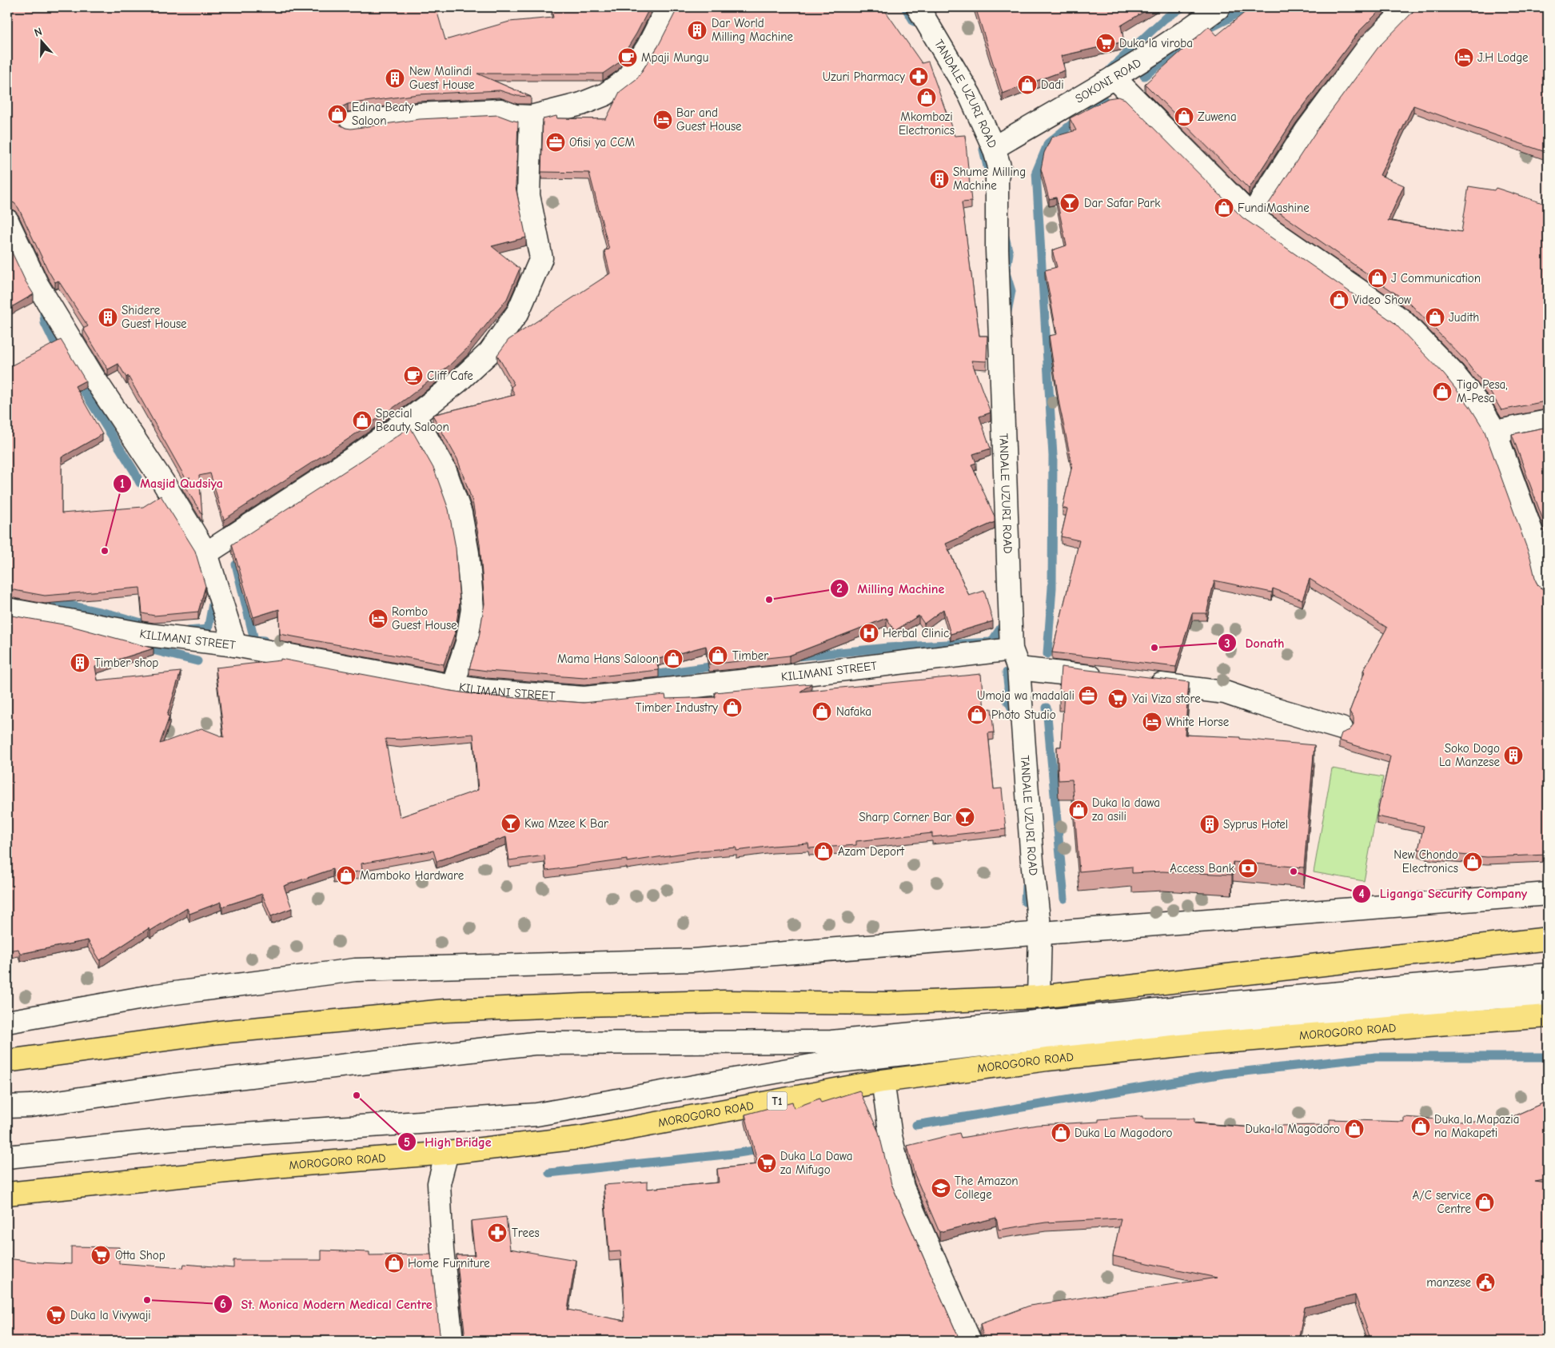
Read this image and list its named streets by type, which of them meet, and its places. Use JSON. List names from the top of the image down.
{
  "streets": {
    "highway": ["MOROGORO ROAD", "T1"],
    "street": ["SOKONI ROAD", "TANDALE UZURI ROAD", "KILIMANI STREET"]
  },
  "crossings": [
    ["SOKONI ROAD", "TANDALE UZURI ROAD"],
    ["TANDALE UZURI ROAD", "KILIMANI STREET"]
  ],
  "places": {
    "building": [
      "Dar World Milling Machine",
      "New Malindi Guest House",
      "Shume Milling Machine",
      "Shidere Guest House",
      "Timber shop",
      "Soko Dogo La Manzese",
      "Syprus Hotel"
    ],
    "supermarket": [
      "Duka la viroba",
      "Yai Viza store",
      "Duka La Dawa za Mifugo",
      "Otta Shop",
      "Duka la Vivywaji"
    ],
    "cafe": ["Mpaji Mungu", "Cliff Cafe"],
    "hotel": [
      "J.H Lodge",
      "Bar and Guest House",
      "Rombo Guest House",
      "White Horse"
    ],
    "pharmacy": ["Uzuri Pharmacy", "Trees"],
    "shop": [
      "Dadi",
      "Mkombozi Electronics",
      "Edina Beaty Saloon",
      "Zuwena",
      "FundiMashine",
      "J Communication",
      "Video Show",
      "Judith",
      "Tigo Pesa, M-Pesa",
      "Special Beauty Saloon",
      "Timber",
      "Mama Hans Saloon",
      "Timber Industry",
      "Nafaka",
      "Photo Studio",
      "Duka la dawa za asili",
      "Azam Deport",
      "New Chondo Electronics",
      "Mamboko Hardware",
      "Duka la Mapazia na Makapeti",
      "Duka la Magodoro",
      "Duka La Magodoro",
      "A/C service Centre",
      "Home Furniture"
    ],
    "office": ["Ofisi ya CCM", "Umoja wa madalali"],
    "bar": ["Dar Safar Park", "Sharp Corner Bar", "Kwa Mzee K Bar"],
    "other": [
      "Masjid Qudsiya",
      "Milling Machine",
      "Donath",
      "Liganga Security Company",
      "High Bridge",
      "St. Monica Modern Medical Centre"
    ],
    "hospital": ["Herbal Clinic"],
    "bank": ["Access Bank"],
    "school or university": ["The Amazon College"],
    "public building": ["manzese"]
  },
  "north": "top"
}
